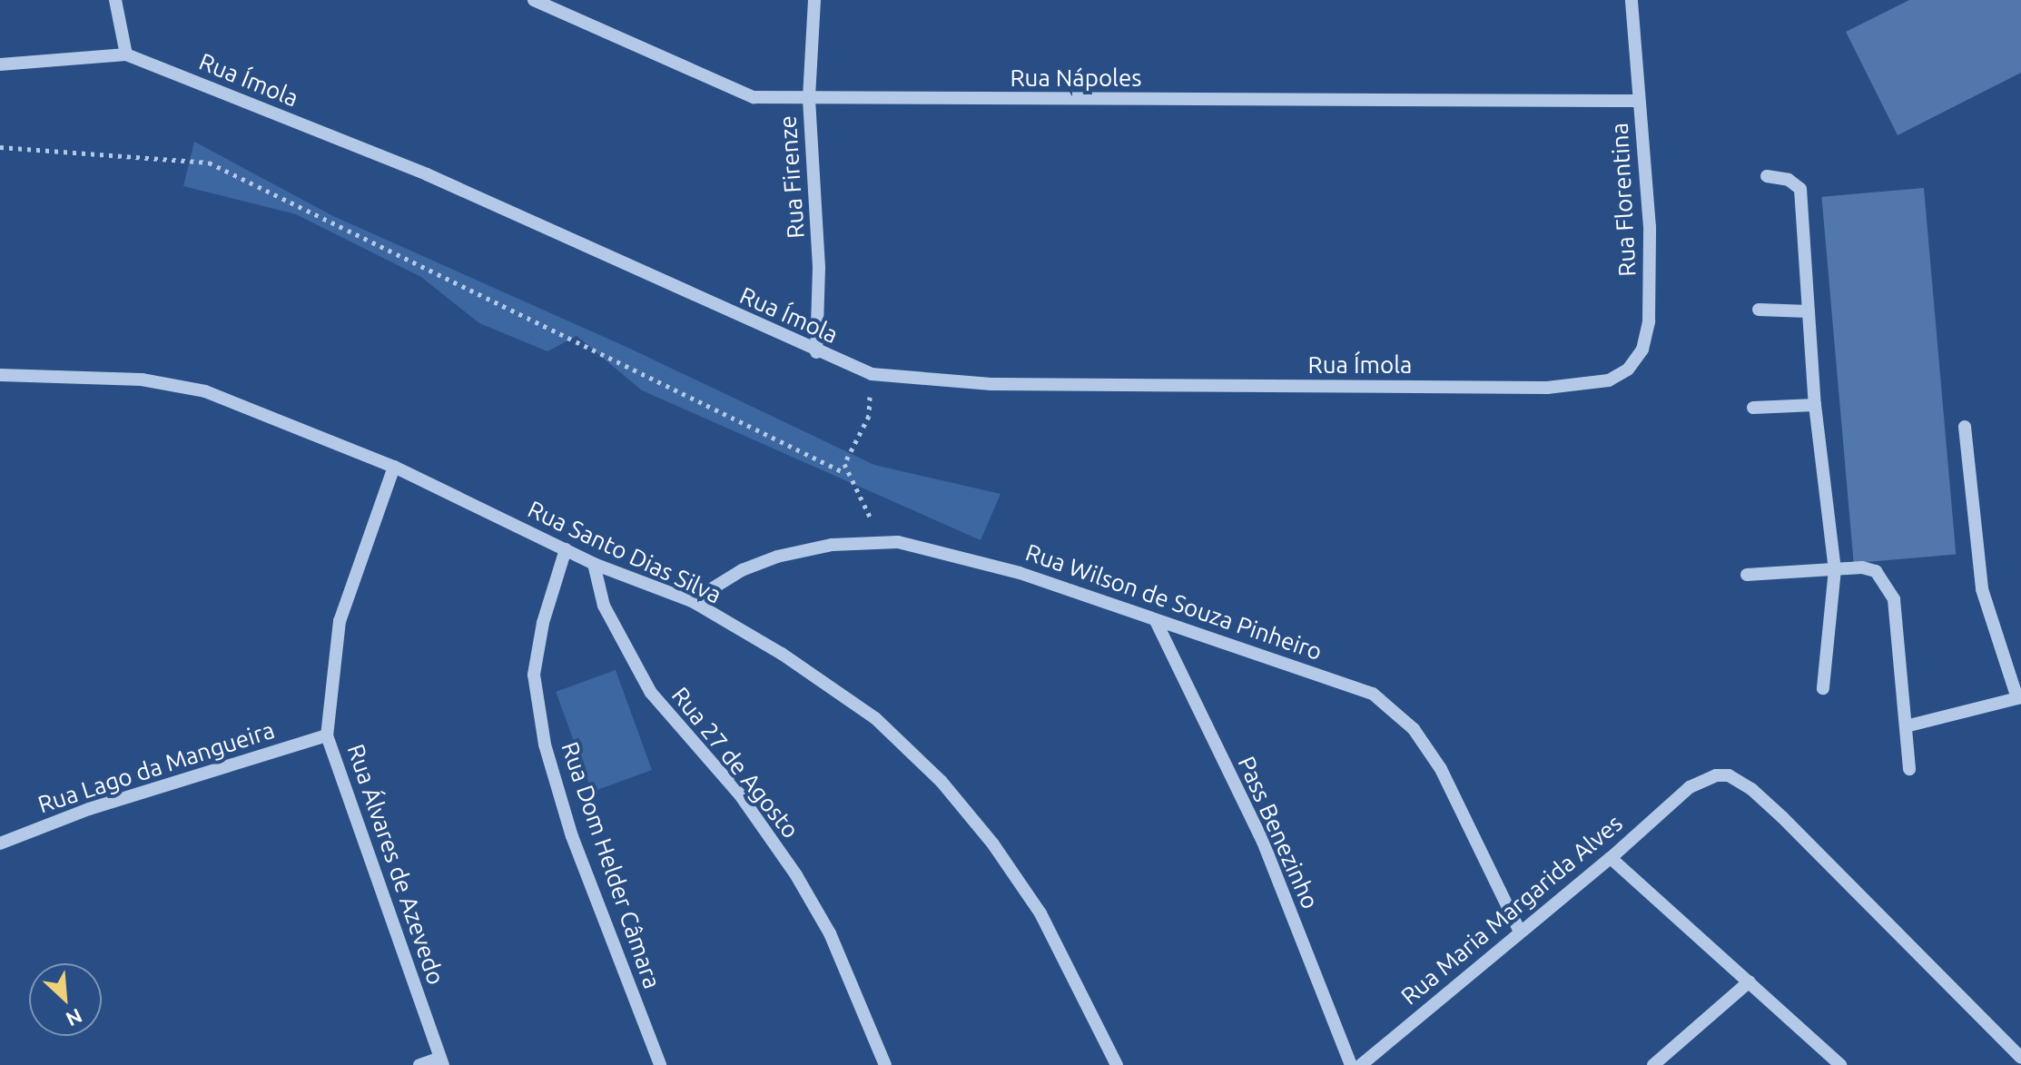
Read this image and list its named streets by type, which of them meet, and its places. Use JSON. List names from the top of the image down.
{
  "streets": {
    "street": [
      "Rua Nápoles",
      "Rua Ímola",
      "Rua Firenze",
      "Rua Florentina",
      "Rua Santo Dias Silva",
      "Rua Wilson de Souza Pinheiro",
      "Rua 27 de Agosto",
      "Rua Lago da Mangueira",
      "Pass Benezinho",
      "Rua Álvares de Azevedo",
      "Rua Dom Helder Câmara",
      "Rua Maria Margarida Alves"
    ]
  },
  "crossings": [
    ["Rua Nápoles", "Rua Firenze"],
    ["Rua Nápoles", "Rua Florentina"],
    ["Rua Ímola", "Rua Firenze"],
    ["Rua Ímola", "Rua Florentina"],
    ["Rua Santo Dias Silva", "Rua Wilson de Souza Pinheiro"],
    ["Rua Santo Dias Silva", "Rua 27 de Agosto"],
    ["Rua Santo Dias Silva", "Rua Álvares de Azevedo"],
    ["Rua Santo Dias Silva", "Rua Dom Helder Câmara"],
    ["Rua Wilson de Souza Pinheiro", "Pass Benezinho"],
    ["Rua Wilson de Souza Pinheiro", "Rua Maria Margarida Alves"],
    ["Rua Lago da Mangueira", "Rua Álvares de Azevedo"]
  ],
  "north": "bottom right"
}
